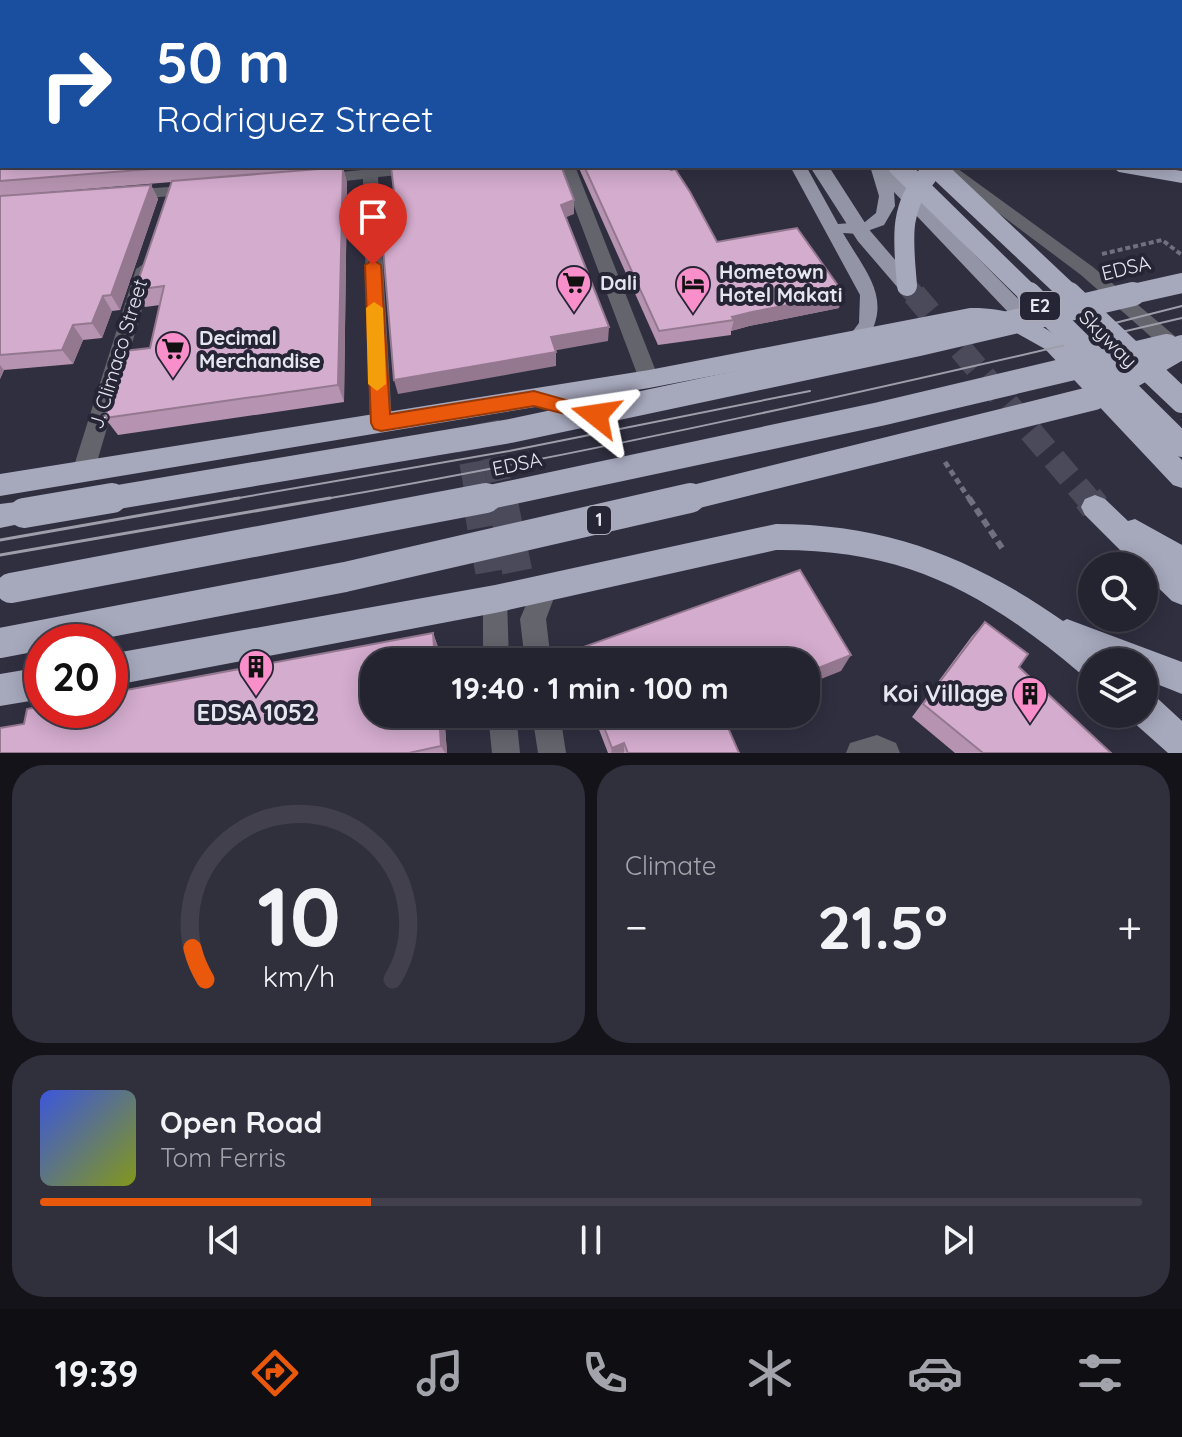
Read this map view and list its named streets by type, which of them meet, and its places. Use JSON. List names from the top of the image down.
{
  "streets": {
    "highway": [
      "EDSA",
      "E2",
      "Skyway",
      "1"
    ],
    "street": ["J. Climaco Street"]
  },
  "crossings": [
    ["EDSA", "1"]
  ],
  "places": {
    "supermarket": ["Dali", "Decimal Merchandise"],
    "hotel": ["Hometown Hotel Makati"],
    "building": ["EDSA 1052", "Koi Village"]
  },
  "page": {
    "turn": ["50 m", "Rodriguez Street"],
    "limit": "20",
    "trip": "19:40 · 1 min · 100 m",
    "tile": "Climate",
    "heat": ["−", "21.5°", "+"],
    "song": ["Open Road", "Tom Ferris"],
    "tabs": "19:39",
    "gauge": ["10", "km/h"]
  }
}
